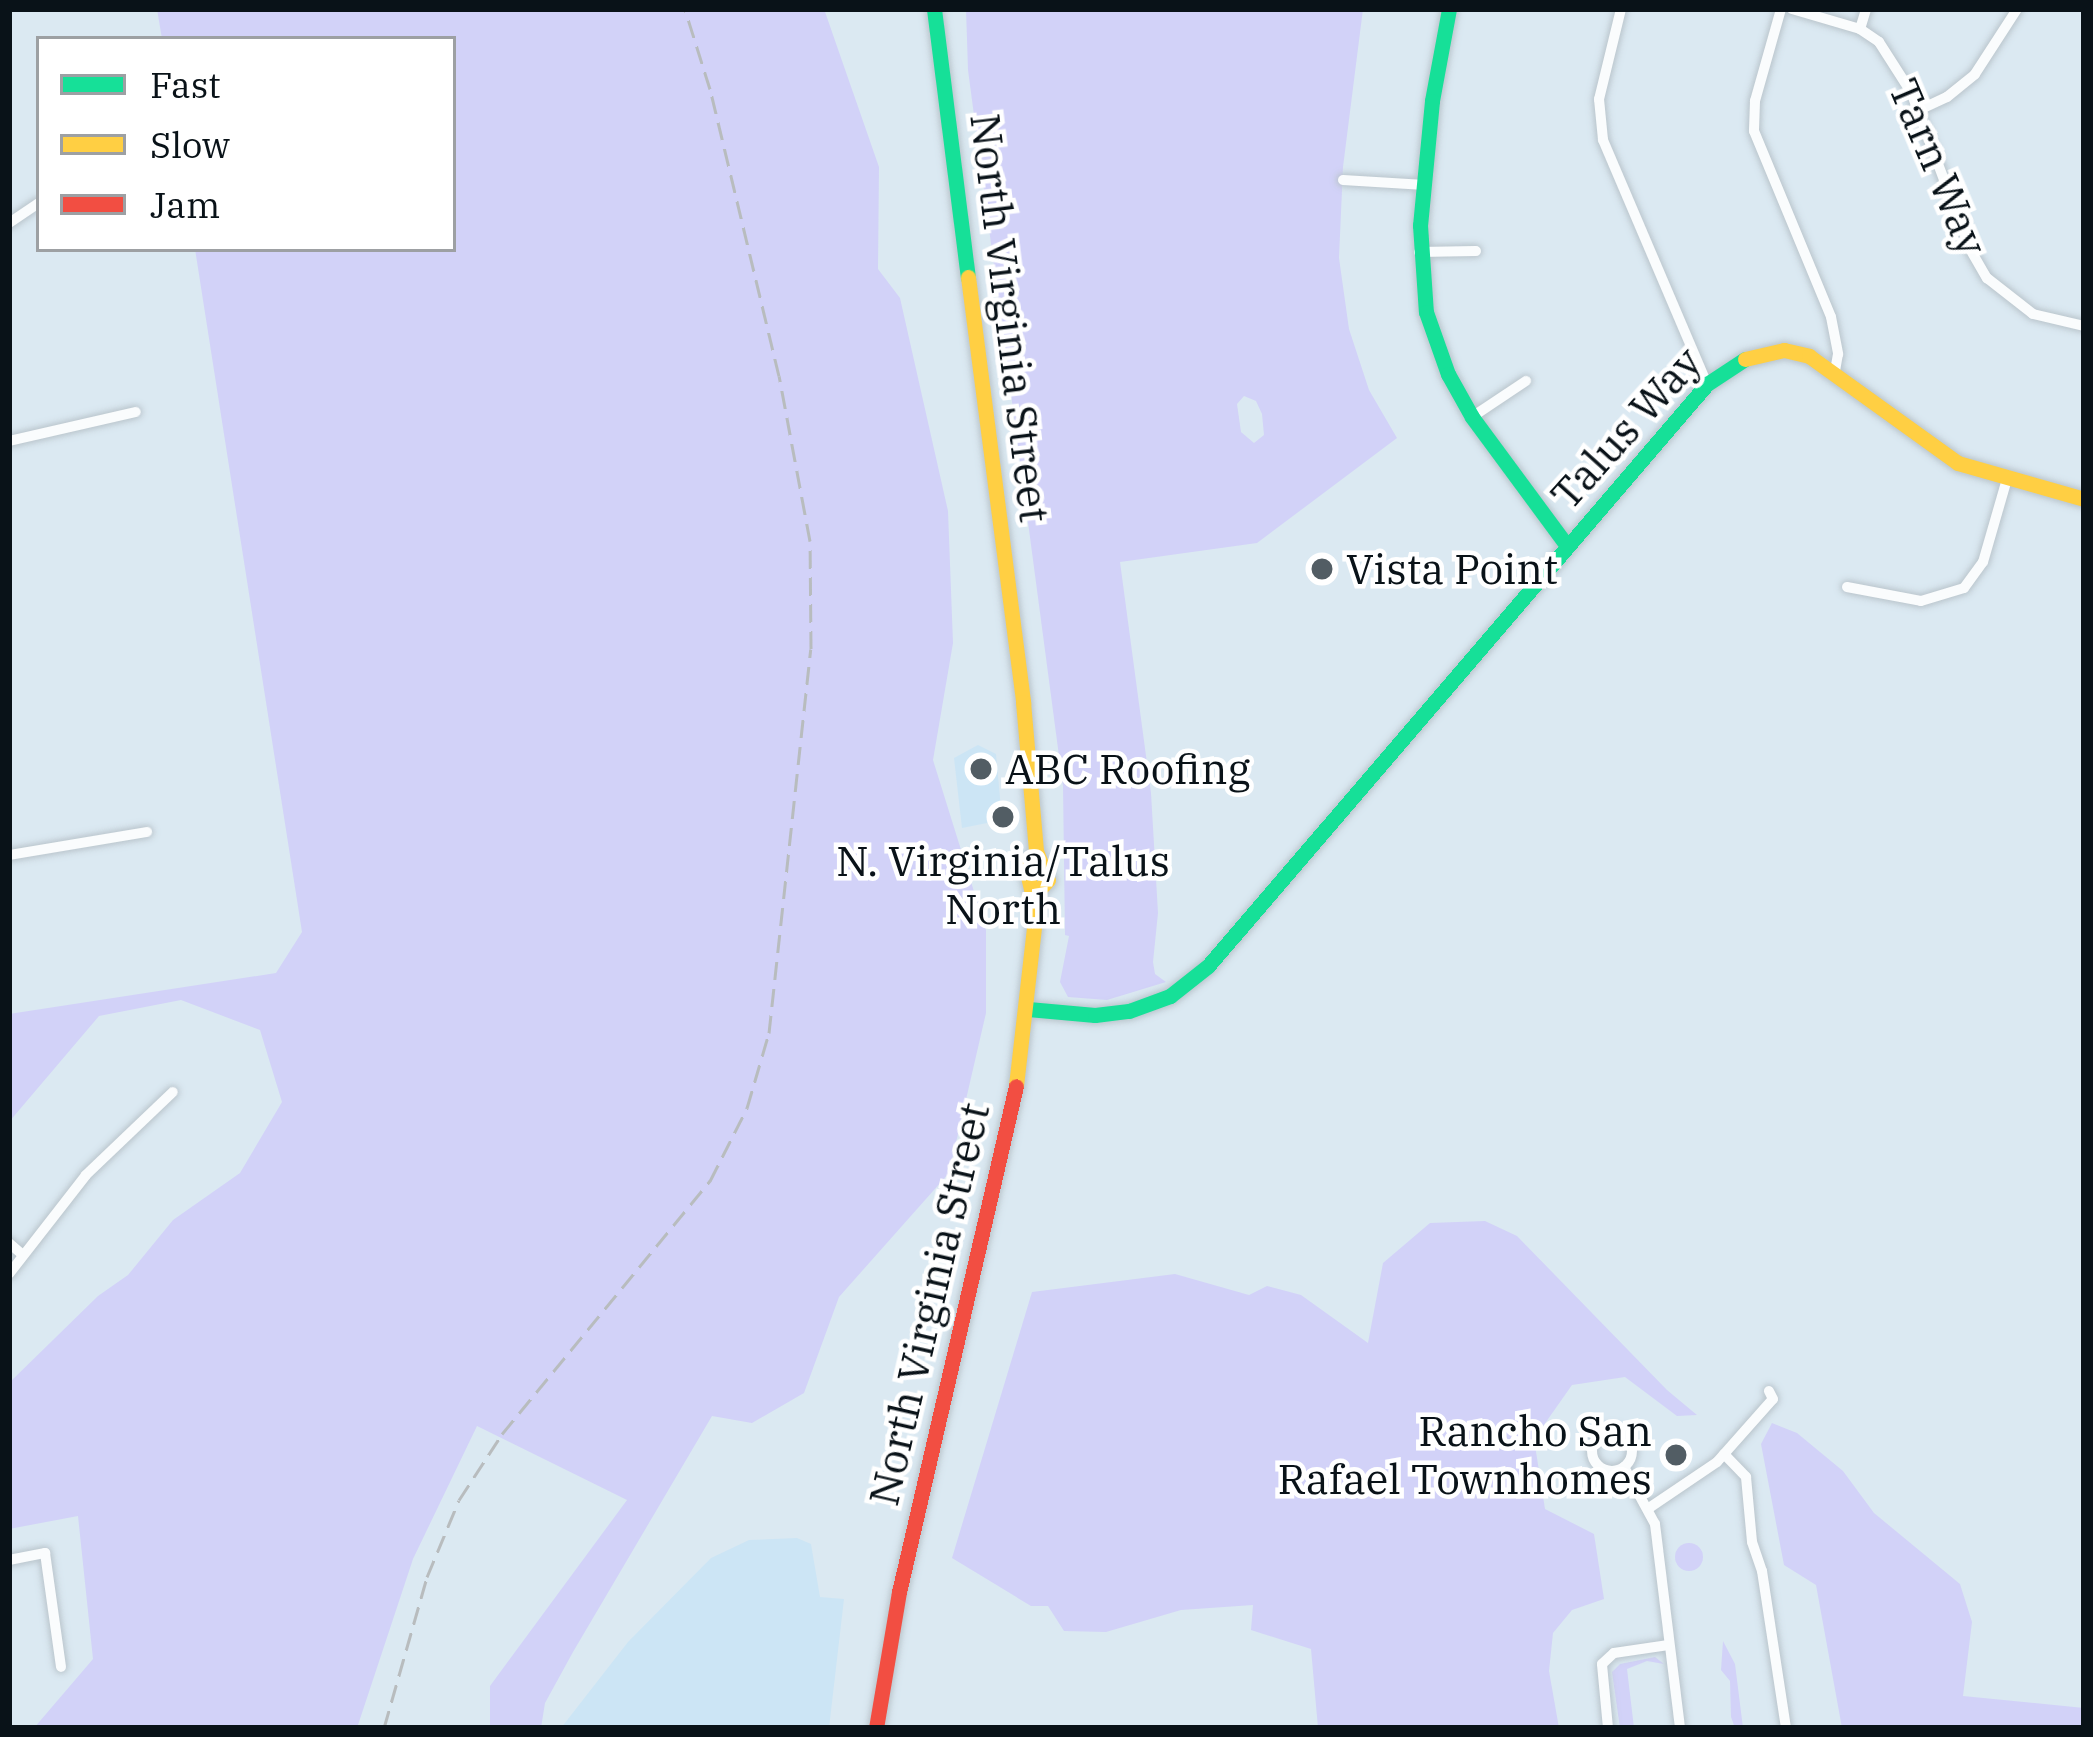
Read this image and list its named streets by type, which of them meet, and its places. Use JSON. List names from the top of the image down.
{
  "streets": {
    "street": ["Tarn Way", "North Virginia Street", "Talus Way"]
  },
  "crossings": [
    ["North Virginia Street", "Talus Way"]
  ],
  "places": [
    "Vista Point",
    "ABC Roofing",
    "N. Virginia/Talus North",
    "Rancho San Rafael Townhomes"
  ],
  "legend": ["Fast", "Slow", "Jam"]
}
